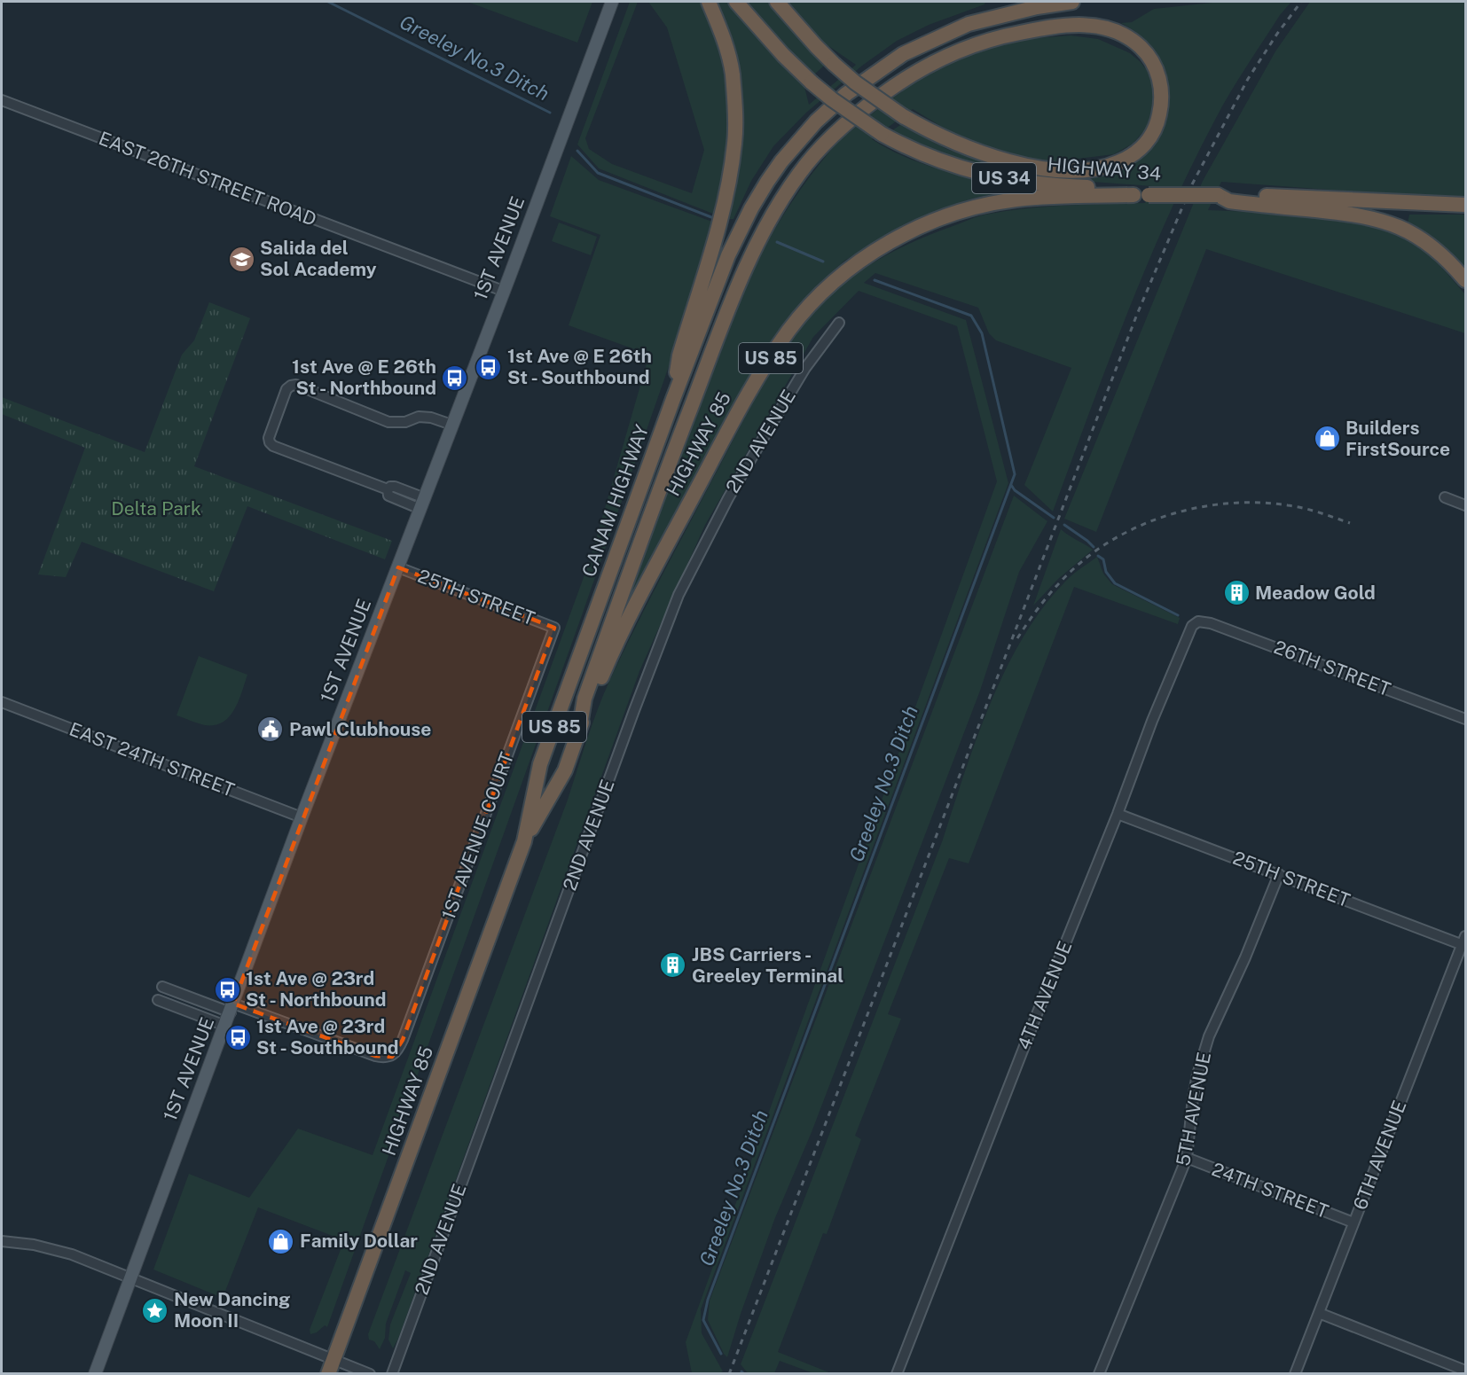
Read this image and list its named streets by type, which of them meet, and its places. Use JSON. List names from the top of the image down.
{
  "streets": {
    "highway": [
      "HIGHWAY 34",
      "US 34",
      "US 85",
      "HIGHWAY 85",
      "CANAM HIGHWAY"
    ],
    "main road": ["1ST AVENUE"],
    "street": [
      "EAST 26TH STREET ROAD",
      "2ND AVENUE",
      "25TH STREET",
      "26TH STREET",
      "EAST 24TH STREET",
      "1ST AVENUE COURT",
      "4TH AVENUE",
      "5TH AVENUE",
      "6TH AVENUE",
      "24TH STREET"
    ]
  },
  "crossings": [
    ["HIGHWAY 34", "HIGHWAY 85"],
    ["EAST 26TH STREET ROAD", "1ST AVENUE"],
    ["1ST AVENUE", "25TH STREET"],
    ["1ST AVENUE", "EAST 24TH STREET"],
    ["1ST AVENUE", "1ST AVENUE COURT"],
    ["US 85", "CANAM HIGHWAY"],
    ["HIGHWAY 85", "CANAM HIGHWAY"],
    ["25TH STREET", "1ST AVENUE COURT"],
    ["25TH STREET", "4TH AVENUE"],
    ["25TH STREET", "5TH AVENUE"],
    ["25TH STREET", "6TH AVENUE"],
    ["26TH STREET", "4TH AVENUE"],
    ["5TH AVENUE", "24TH STREET"],
    ["6TH AVENUE", "24TH STREET"]
  ],
  "water": ["Greeley No.3 Ditch"],
  "parks": ["Delta Park"],
  "places": {
    "school or university": ["Salida del Sol Academy"],
    "bus stop": [
      "1st Ave @ E 26th St - Southbound",
      "1st Ave @ E 26th St - Northbound",
      "1st Ave @ 23rd St - Northbound",
      "1st Ave @ 23rd St - Southbound"
    ],
    "shop": ["Builders FirstSource", "Family Dollar"],
    "building": ["Meadow Gold", "JBS Carriers - Greeley Terminal"],
    "public building": ["Pawl Clubhouse"],
    "place": ["New Dancing Moon II"]
  }
}
